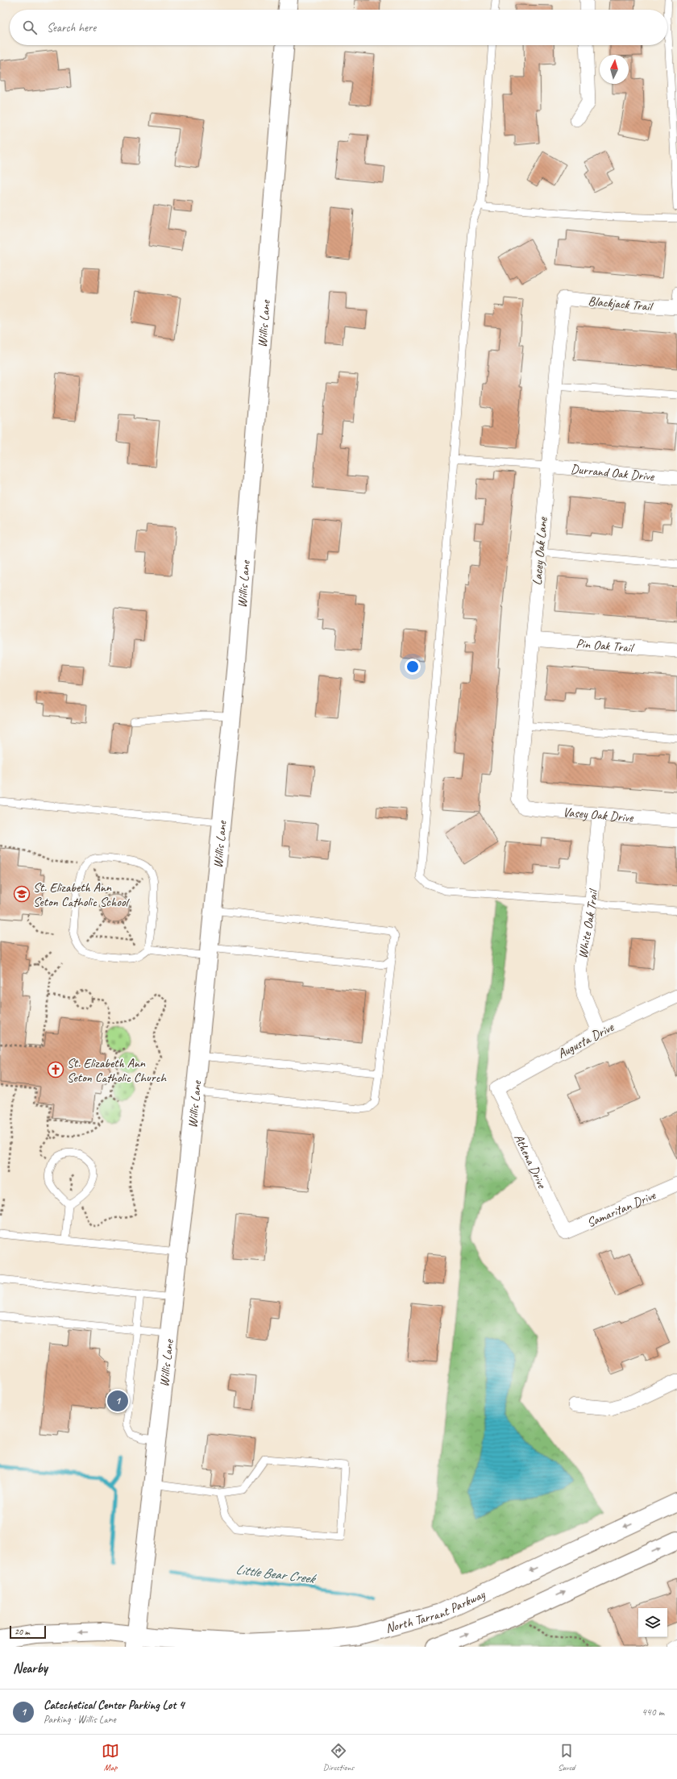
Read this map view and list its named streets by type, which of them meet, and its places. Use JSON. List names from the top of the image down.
{
  "streets": {
    "street": [
      "Blackjack Trail",
      "Willis Lane",
      "Durrand Oak Drive",
      "Lacey Oak Lane",
      "Pin Oak Trail",
      "Vasey Oak Drive",
      "White Oak Trail",
      "Augusta Drive",
      "Athena Drive",
      "Samaritan Drive",
      "North Tarrant Parkway"
    ]
  },
  "crossings": [
    ["Blackjack Trail", "Lacey Oak Lane"],
    ["Willis Lane", "North Tarrant Parkway"],
    ["Durrand Oak Drive", "Lacey Oak Lane"],
    ["Lacey Oak Lane", "Pin Oak Trail"],
    ["Lacey Oak Lane", "Vasey Oak Drive"],
    ["Vasey Oak Drive", "White Oak Trail"],
    ["White Oak Trail", "Augusta Drive"],
    ["Augusta Drive", "Athena Drive"],
    ["Athena Drive", "Samaritan Drive"]
  ],
  "water": ["Little Bear Creek"],
  "places": {
    "school or university": ["St. Elizabeth Ann Seton Catholic School"],
    "church": ["St. Elizabeth Ann Seton Catholic Church"]
  },
  "scale_bar": "20 m",
  "north": "top",
  "page": {
    "search": "Search here",
    "pins": "1",
    "scale": "20 m",
    "heading": "Nearby",
    "list": [
      {
        "mark": "1",
        "name": "Catechetical Center Parking Lot 4",
        "note": "Parking · Willis Lane",
        "value": "440 m"
      }
    ],
    "nav": ["Map", "Directions", "Saved"]
  }
}
